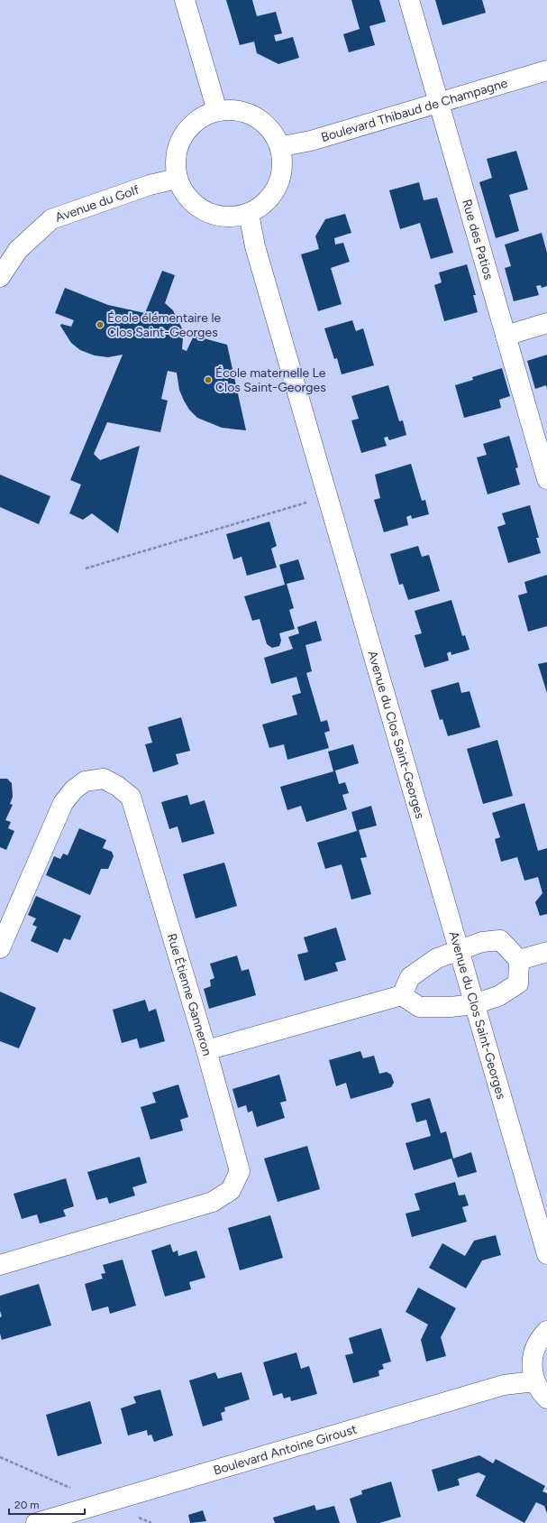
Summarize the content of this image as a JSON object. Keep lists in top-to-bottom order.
{
  "streets": {
    "street": [
      "Boulevard Thibaud de Champagne",
      "Avenue du Golf",
      "Rue des Patios",
      "Avenue du Clos Saint-Georges",
      "Rue Étienne Ganneron",
      "Boulevard Antoine Giroust"
    ]
  },
  "crossings": [
    ["Boulevard Thibaud de Champagne", "Avenue du Golf"],
    ["Boulevard Thibaud de Champagne", "Rue des Patios"],
    ["Boulevard Thibaud de Champagne", "Avenue du Clos Saint-Georges"],
    ["Avenue du Golf", "Avenue du Clos Saint-Georges"]
  ],
  "places": ["École élémentaire le Clos Saint-Georges", "École maternelle Le Clos Saint-Georges"],
  "scale_bar": "20 m"
}
